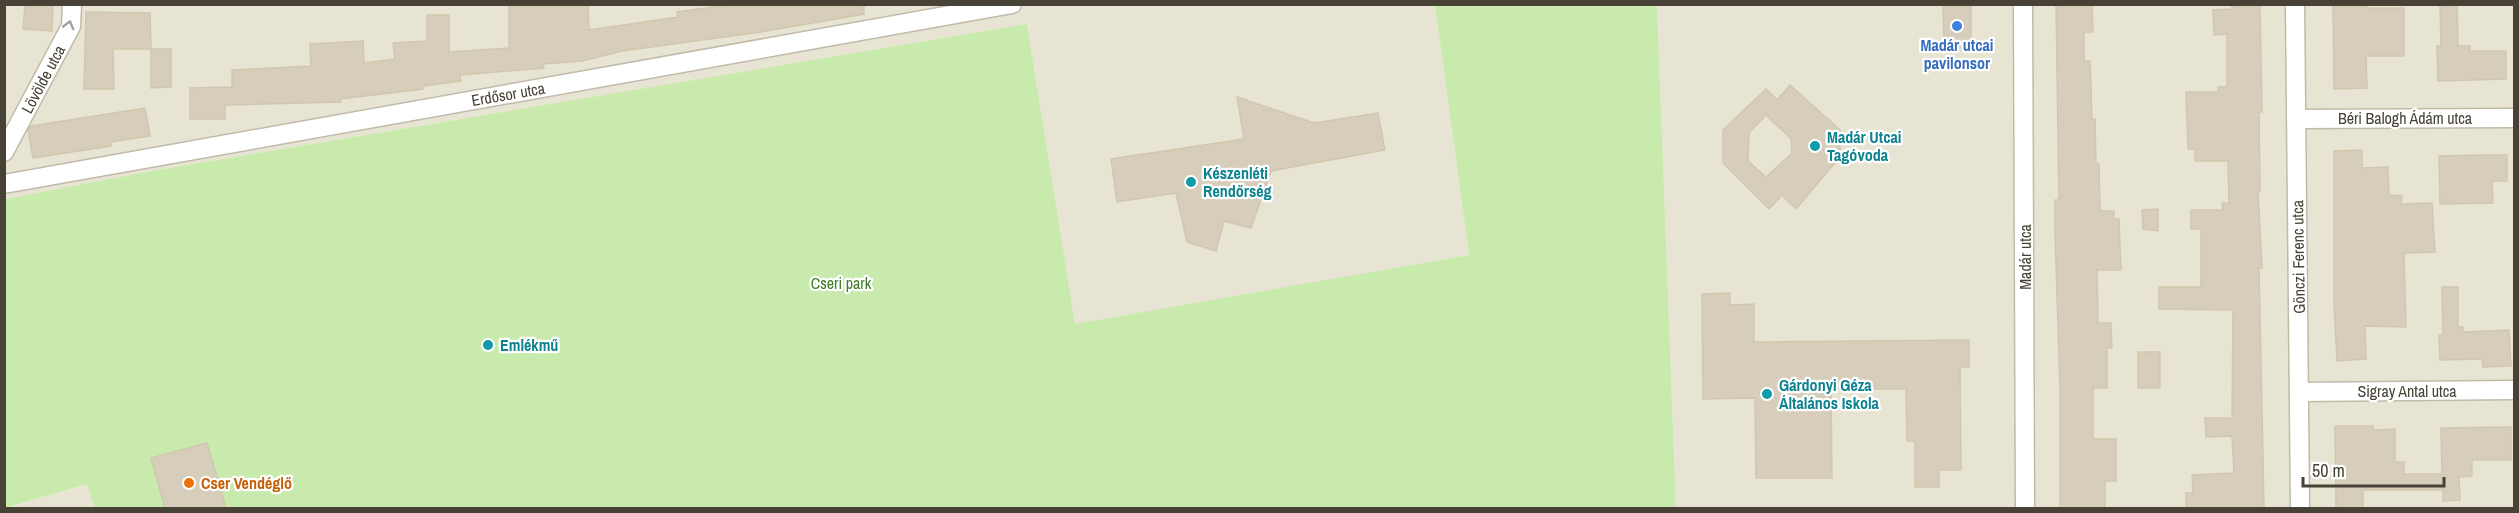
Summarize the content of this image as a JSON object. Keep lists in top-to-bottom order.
{
  "streets": {
    "street": [
      "Lövölde utca",
      "Erdősor utca",
      "Béri Balogh Ádám utca",
      "Madár utca",
      "Gönczi Ferenc utca",
      "Sigray Antal utca"
    ]
  },
  "crossings": [
    ["Béri Balogh Ádám utca", "Gönczi Ferenc utca"],
    ["Gönczi Ferenc utca", "Sigray Antal utca"]
  ],
  "one_way": ["Lövölde utca"],
  "parks": ["Cseri park"],
  "places": [
    "Madár utcai pavilonsor",
    "Madár Utcai Tagóvoda",
    "Készenléti Rendőrség",
    "Emlékmű",
    "Gárdonyi Géza Általános Iskola",
    "Cser Vendéglő"
  ],
  "scale_bar": "50 m"
}
